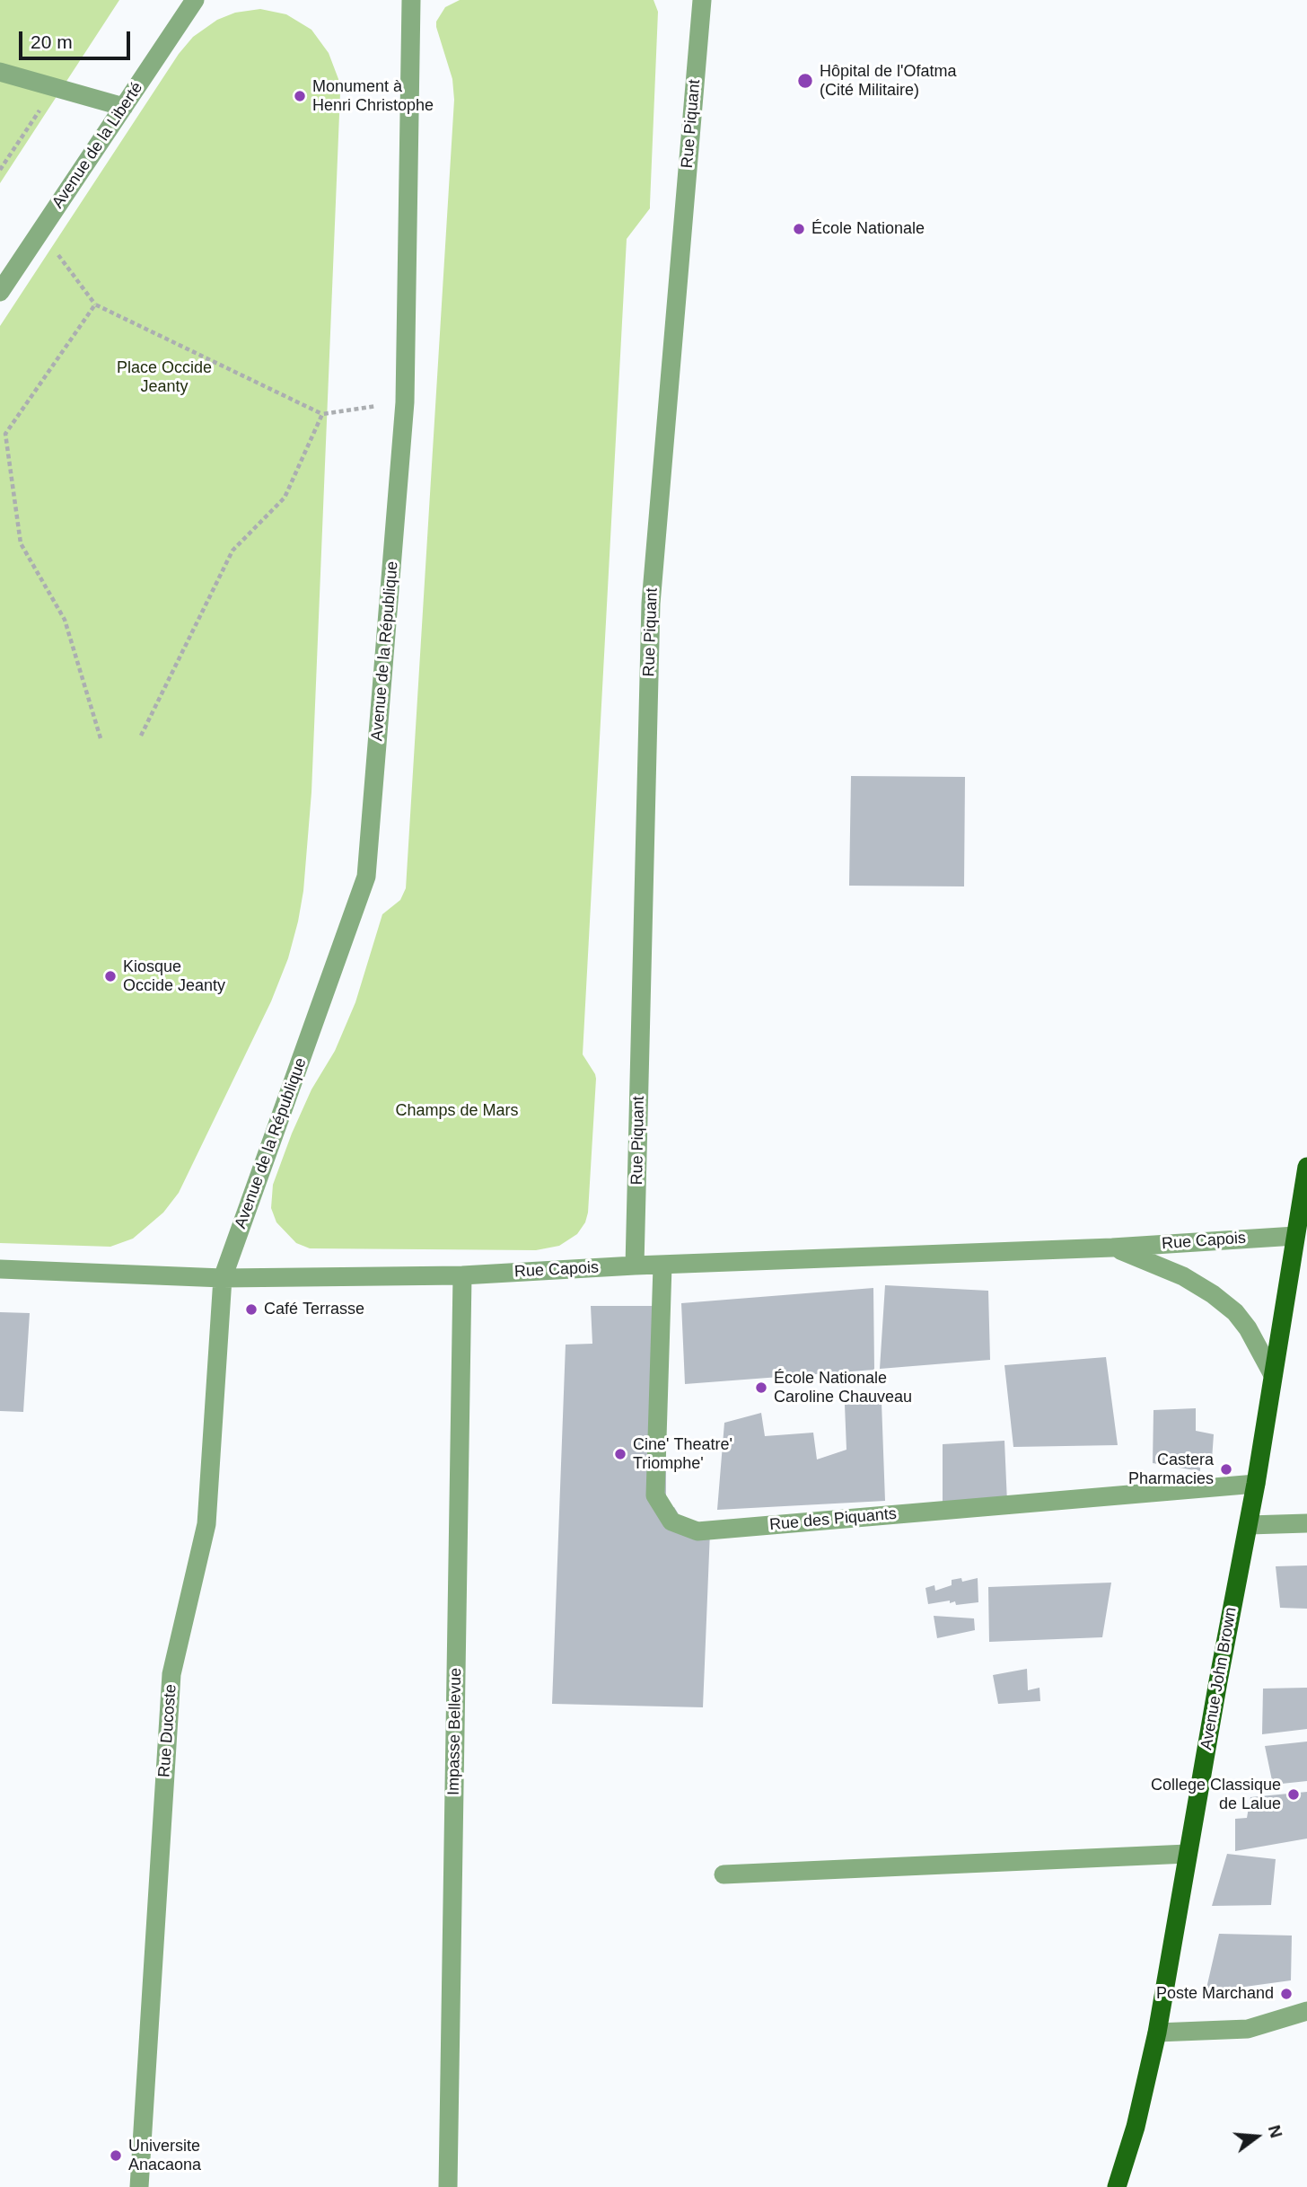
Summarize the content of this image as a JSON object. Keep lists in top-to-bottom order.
{
  "streets": {
    "main road": ["Avenue John Brown"],
    "street": [
      "Rue Piquant",
      "Avenue de la Liberté",
      "Avenue de la République",
      "Rue Capois",
      "Rue des Piquants",
      "Rue Ducoste",
      "Impasse Bellevue"
    ]
  },
  "crossings": [
    ["Rue Piquant", "Rue Capois"],
    ["Avenue de la République", "Rue Capois"],
    ["Avenue de la République", "Rue Ducoste"],
    ["Rue Capois", "Rue des Piquants"],
    ["Rue Capois", "Avenue John Brown"],
    ["Rue Capois", "Rue Ducoste"],
    ["Rue Capois", "Impasse Bellevue"],
    ["Rue des Piquants", "Avenue John Brown"]
  ],
  "parks": ["Place Occide Jeanty", "Champs de Mars"],
  "places": [
    "Hôpital de l'Ofatma (Cité Militaire)",
    "Monument à Henri Christophe",
    "École Nationale",
    "Kiosque Occide Jeanty",
    "Café Terrasse",
    "École Nationale Caroline Chauveau",
    "Cine' Theatre' Triomphe'",
    "Castera Pharmacies",
    "College Classique de Lalue",
    "Poste Marchand",
    "Universite Anacaona"
  ],
  "scale_bar": "20 m",
  "north": "right"
}
